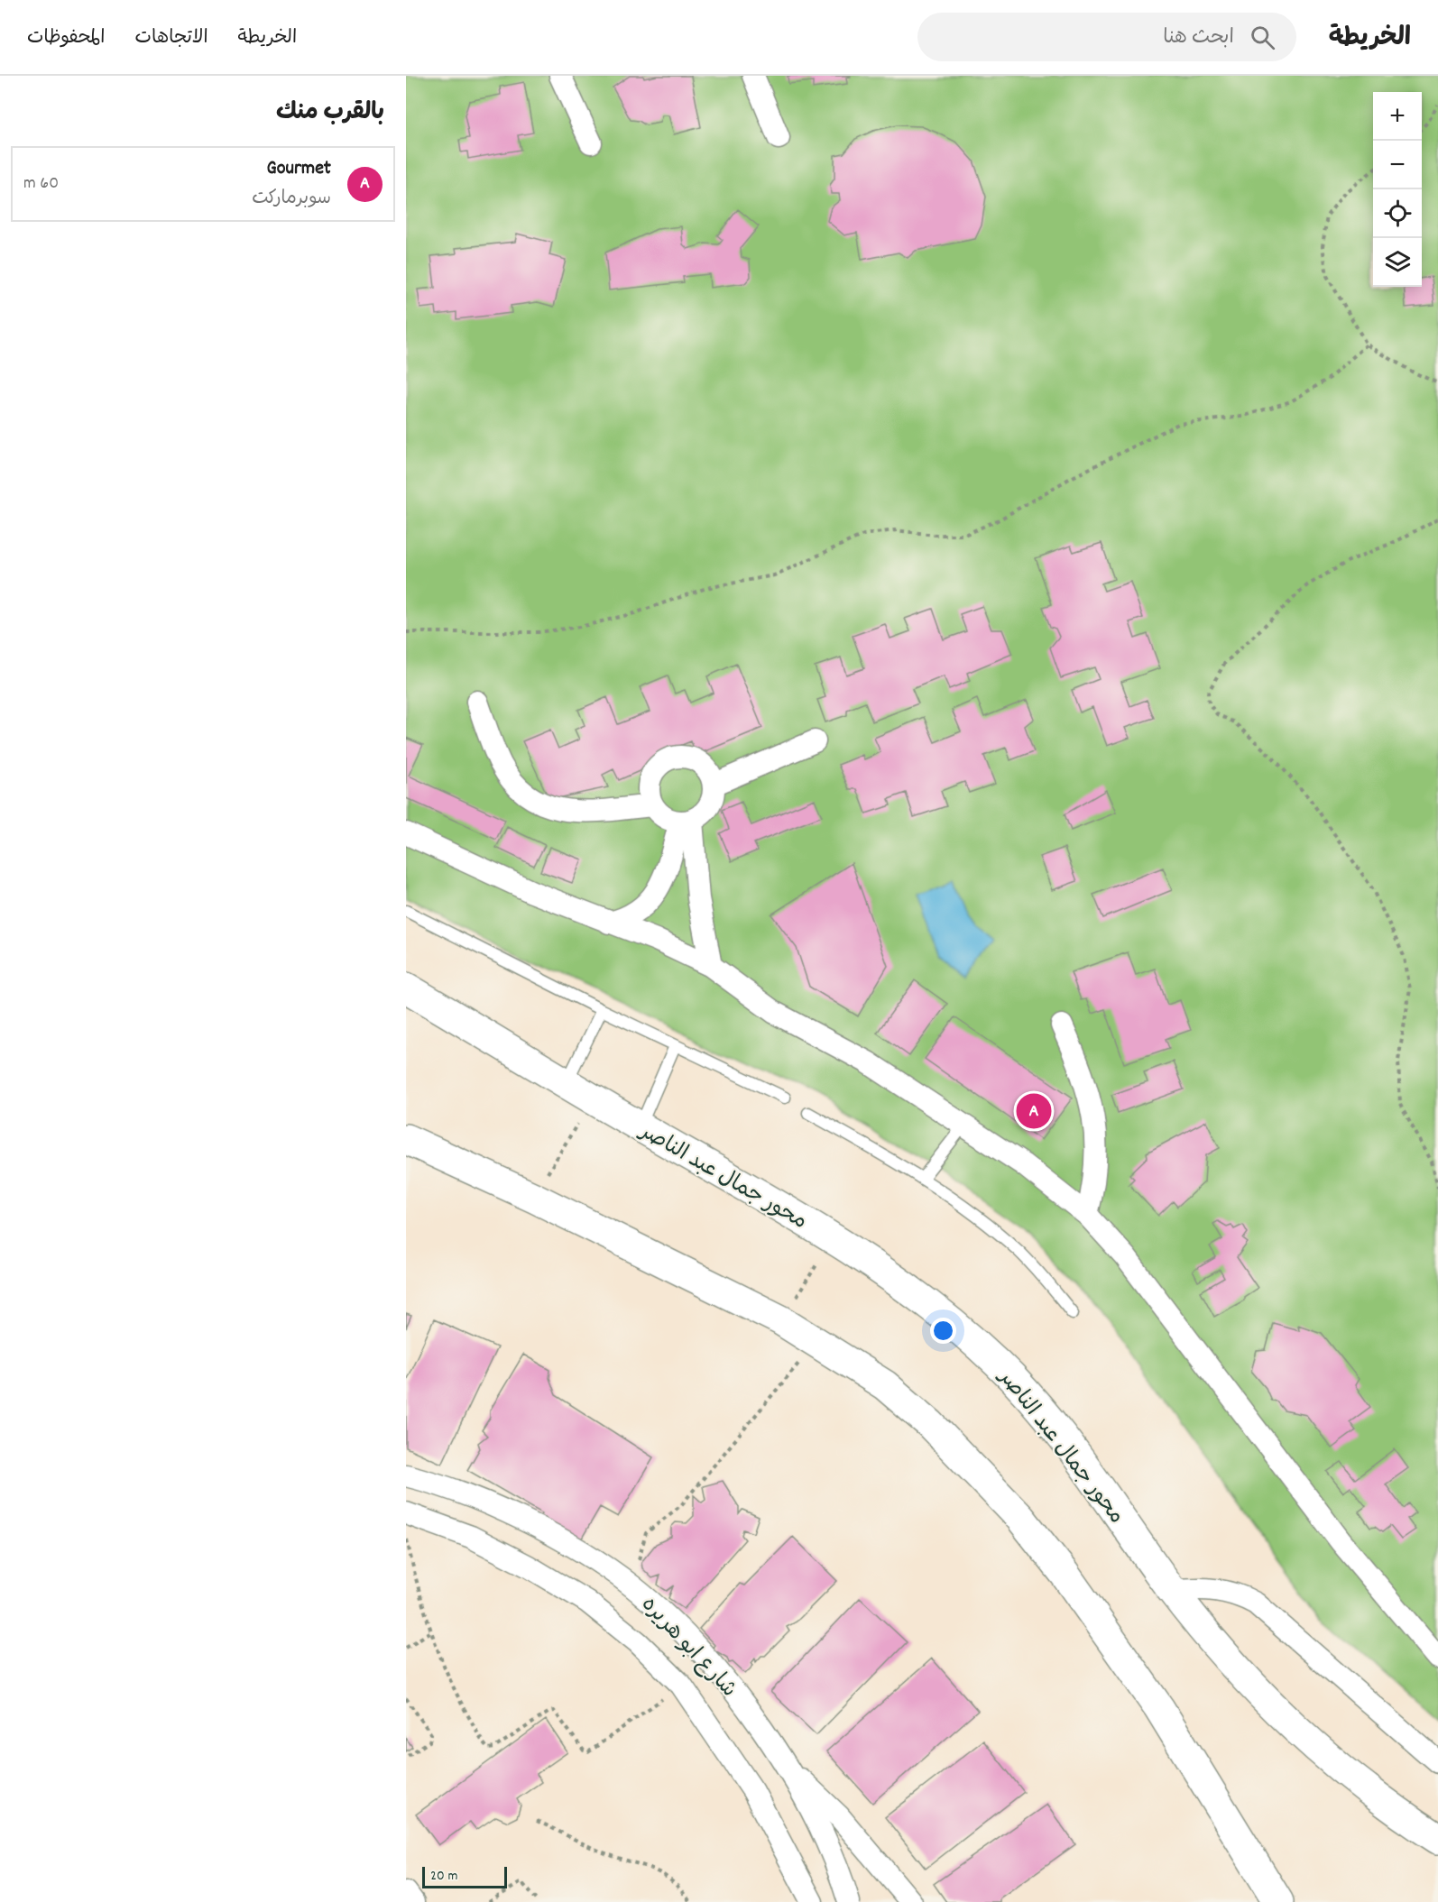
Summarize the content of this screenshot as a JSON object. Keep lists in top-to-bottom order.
{
  "streets": {
    "main road": ["محور جمال عبد الناصر"],
    "street": ["شارع ابو هريره"]
  },
  "scale_bar": "20 m",
  "page": {
    "header": "الخريطة",
    "search": "ابحث هنا",
    "nav": ["الخريطة", "الاتجاهات", "المحفوظات"],
    "heading": "بالقرب منك",
    "map_buttons": ["+", "−"],
    "list": [
      {
        "mark": "A",
        "name": "Gourmet",
        "note": "سوبرماركت",
        "value": "60 m"
      }
    ],
    "pins": "A",
    "scale": "20 m"
  }
}
